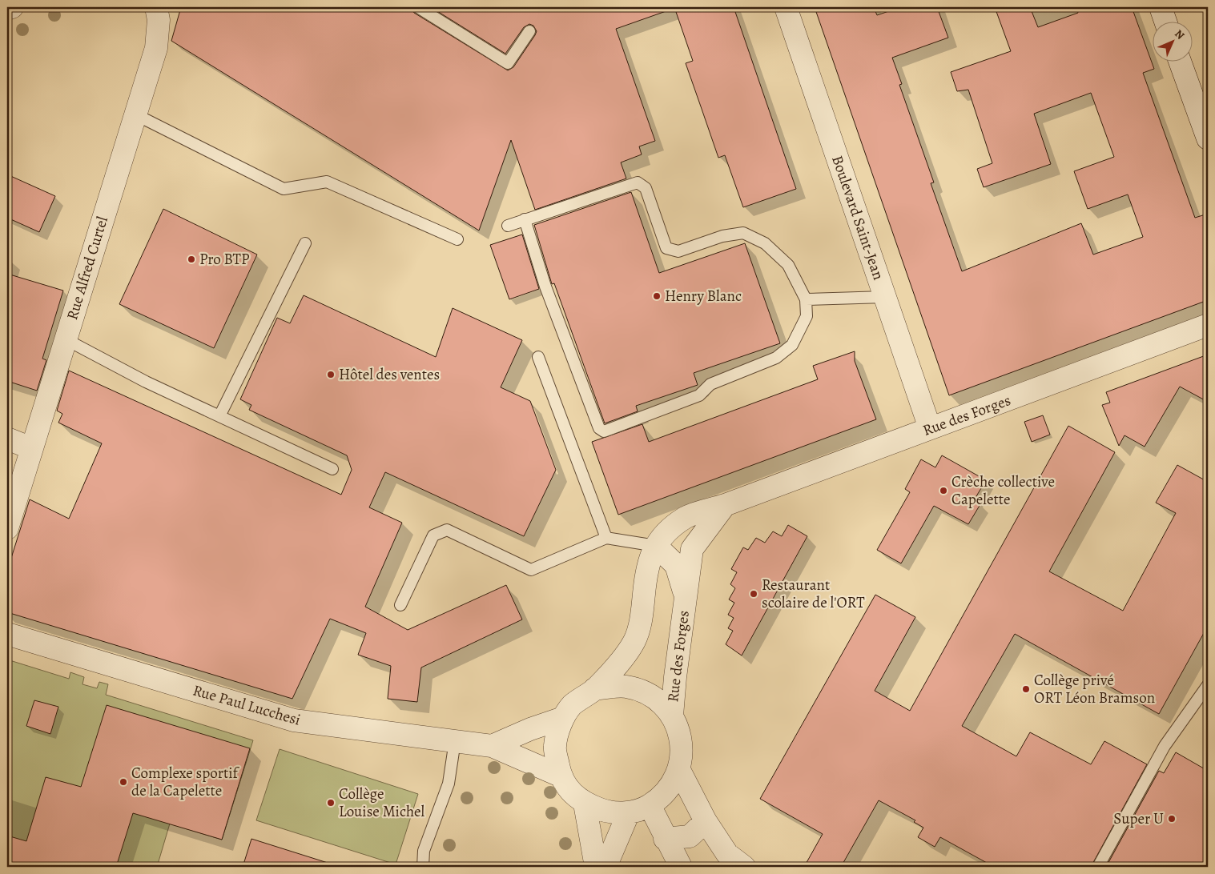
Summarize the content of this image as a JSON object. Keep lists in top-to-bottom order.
{
  "streets": {
    "street": [
      "Boulevard Saint-Jean",
      "Rue Alfred Curtel",
      "Rue des Forges",
      "Rue Paul Lucchesi"
    ]
  },
  "crossings": [
    ["Boulevard Saint-Jean", "Rue des Forges"],
    ["Rue des Forges", "Rue Paul Lucchesi"]
  ],
  "places": [
    "Pro BTP",
    "Henry Blanc",
    "Hôtel des ventes",
    "Crèche collective Capelette",
    "Restaurant scolaire de l'ORT",
    "Collège privé ORT Léon Bramson",
    "Complexe sportif de la Capelette",
    "Collège Louise Michel",
    "Super U"
  ],
  "north": "top right"
}
